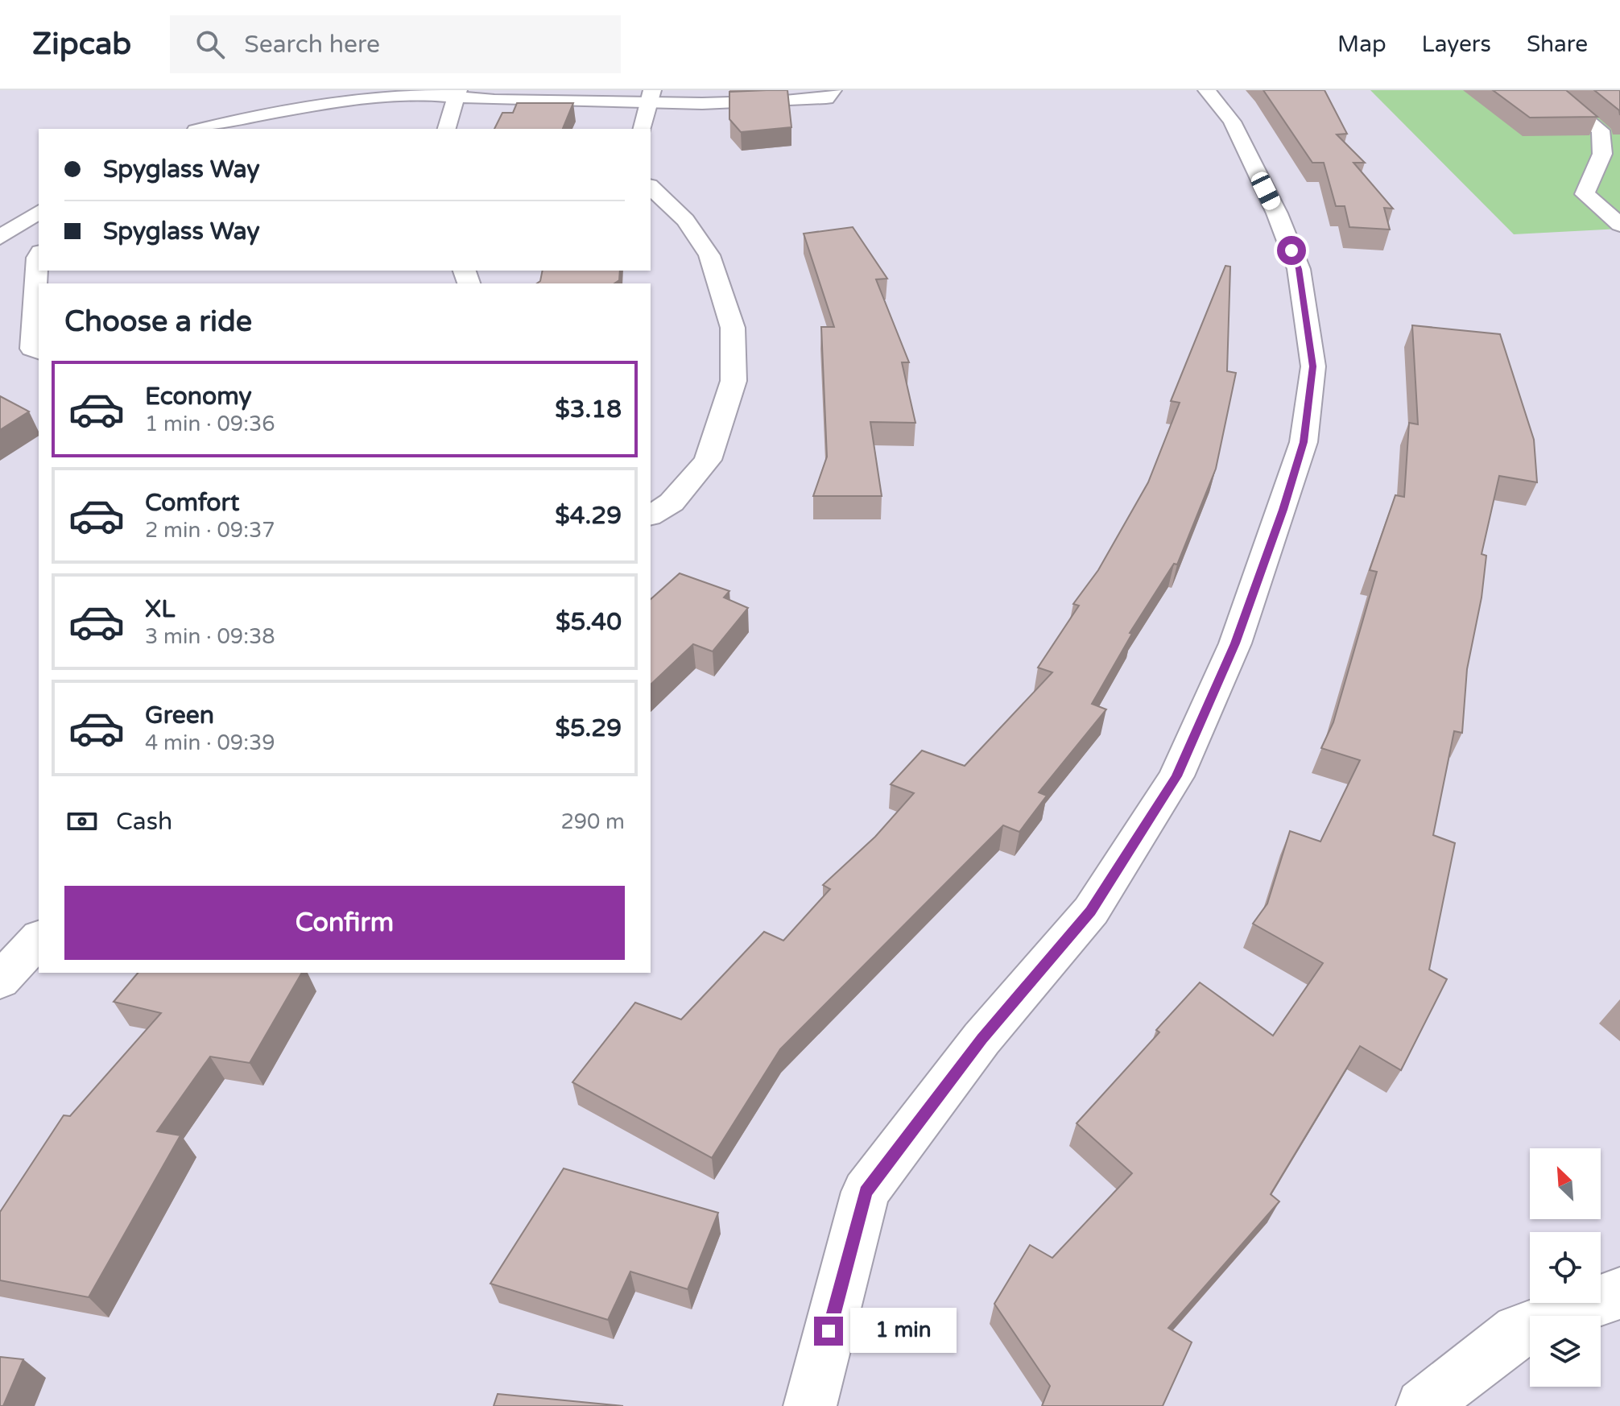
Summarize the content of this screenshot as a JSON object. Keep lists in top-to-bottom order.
{
  "north": "top left",
  "page": {
    "header": "Zipcab",
    "search": "Search here",
    "nav": ["Map", "Layers", "Share"],
    "banner": ["Spyglass Way", "Spyglass Way"],
    "heading": "Choose a ride",
    "list": [
      {
        "name": "Economy",
        "note": "1 min · 09:36",
        "value": "$3.18"
      },
      {
        "name": "Comfort",
        "note": "2 min · 09:37",
        "value": "$4.29"
      },
      {
        "name": "XL",
        "note": "3 min · 09:38",
        "value": "$5.40"
      },
      {
        "name": "Green",
        "note": "4 min · 09:39",
        "value": "$5.29"
      }
    ],
    "pay": ["Cash", "290 m"],
    "buttons": "Confirm",
    "bubble": "1 min"
  }
}
